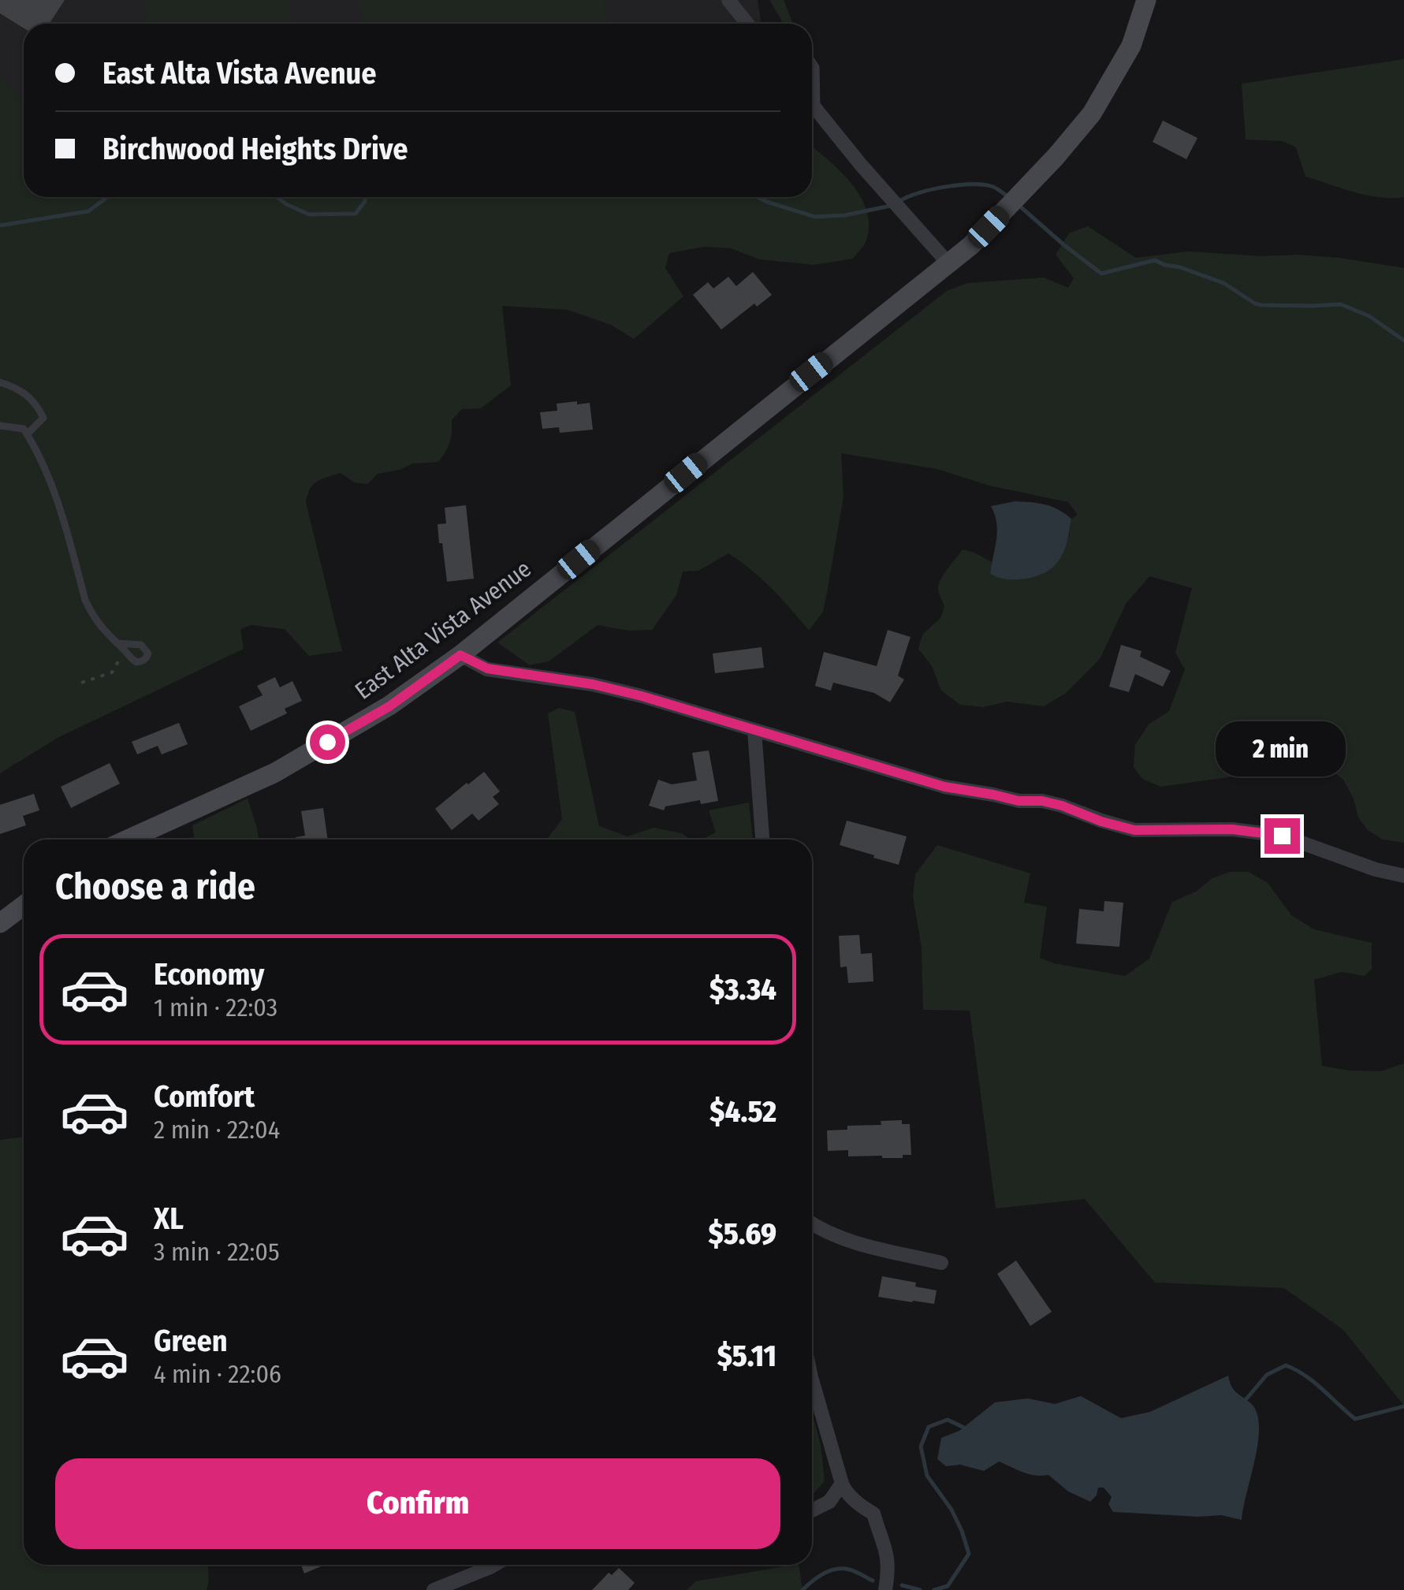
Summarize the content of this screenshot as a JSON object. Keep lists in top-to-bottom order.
{
  "streets": {
    "main road": ["East Alta Vista Avenue"]
  },
  "page": {
    "banner": ["East Alta Vista Avenue", "Birchwood Heights Drive"],
    "bubble": "2 min",
    "heading": "Choose a ride",
    "list": [
      {
        "name": "Economy",
        "note": "1 min · 22:03",
        "value": "$3.34"
      },
      {
        "name": "Comfort",
        "note": "2 min · 22:04",
        "value": "$4.52"
      },
      {
        "name": "XL",
        "note": "3 min · 22:05",
        "value": "$5.69"
      },
      {
        "name": "Green",
        "note": "4 min · 22:06",
        "value": "$5.11"
      }
    ],
    "buttons": "Confirm"
  }
}
